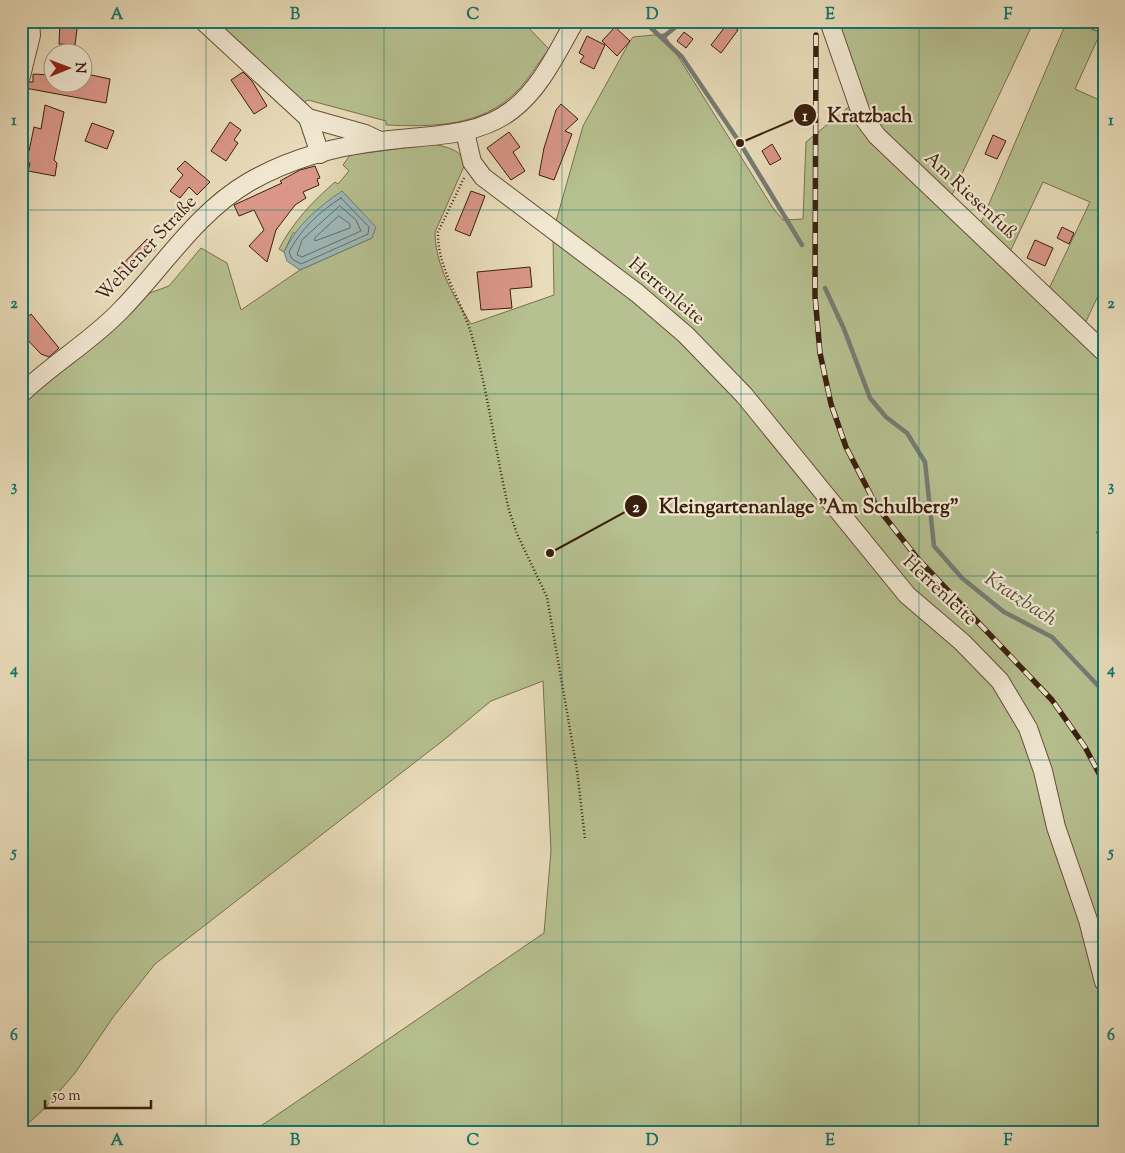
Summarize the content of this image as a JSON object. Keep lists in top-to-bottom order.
{
  "streets": {
    "street": ["Am Riesenfuß", "Wehlener Straße", "Herrenleite"]
  },
  "water": ["Kratzbach"],
  "places": ["Kratzbach", "Kleingartenanlage \"Am Schulberg\""],
  "scale_bar": "50 m",
  "north": "right",
  "grid": {
    "columns": [
      "A",
      "B",
      "C",
      "D",
      "E",
      "F"
    ],
    "rows": [
      "1",
      "2",
      "3",
      "4",
      "5",
      "6"
    ]
  }
}
